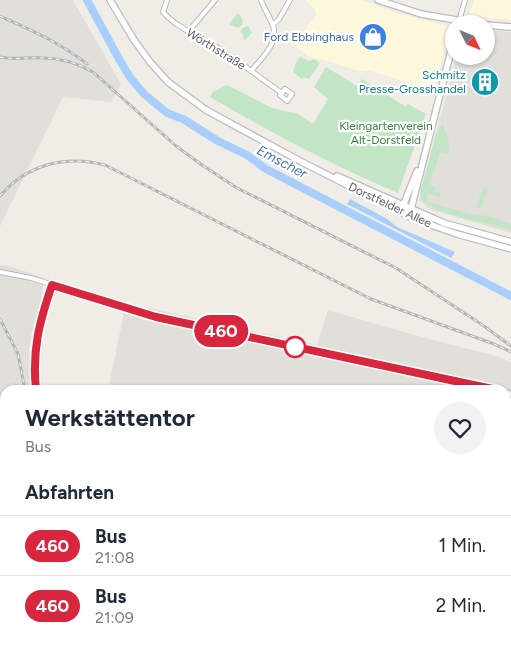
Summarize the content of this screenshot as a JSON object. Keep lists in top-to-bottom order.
{
  "streets": {
    "main road": ["Dorstfelder Allee"],
    "street": ["Wörthstraße"]
  },
  "water": ["Emscher"],
  "parks": ["Kleingartenverein Alt-Dorstfeld"],
  "places": {
    "shop": ["Ford Ebbinghaus"],
    "building": ["Schmitz Presse-Grosshandel"]
  },
  "lines": ["bus line 460"],
  "north": "bottom right",
  "page": {
    "on_map": "460",
    "heading": [
      ["Werkstättentor", "Bus"],
      "Abfahrten"
    ],
    "list": [
      {
        "mark": "460",
        "name": "Bus",
        "note": "21:08",
        "value": "1 Min."
      },
      {
        "mark": "460",
        "name": "Bus",
        "note": "21:09",
        "value": "2 Min."
      }
    ]
  }
}
